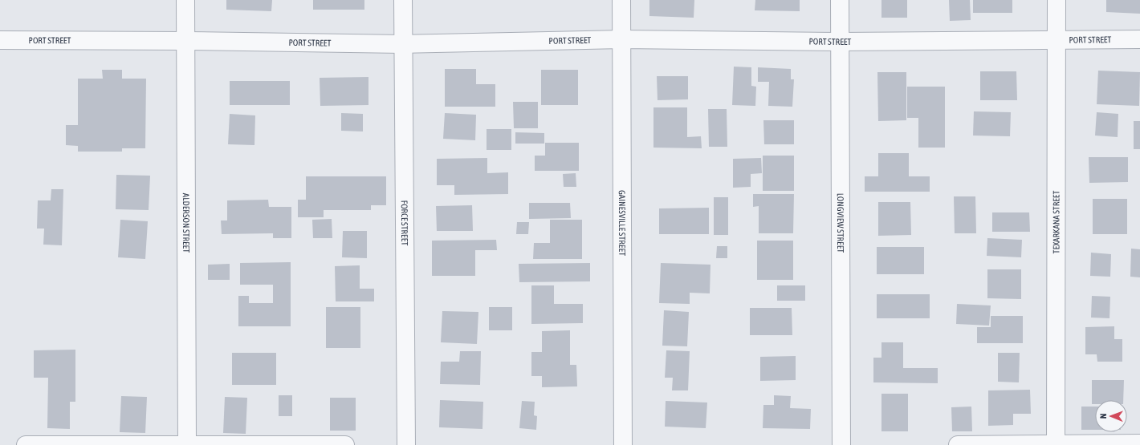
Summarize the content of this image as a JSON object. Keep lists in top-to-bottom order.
{
  "streets": {
    "street": [
      "PORT STREET",
      "LONGVIEW STREET",
      "TEXARKANA STREET",
      "ALDERSON STREET",
      "FORCE STREET",
      "GAINESVILLE STREET"
    ]
  },
  "crossings": [
    ["PORT STREET", "LONGVIEW STREET"],
    ["PORT STREET", "TEXARKANA STREET"],
    ["PORT STREET", "ALDERSON STREET"],
    ["PORT STREET", "FORCE STREET"],
    ["PORT STREET", "GAINESVILLE STREET"]
  ],
  "north": "left"
}
